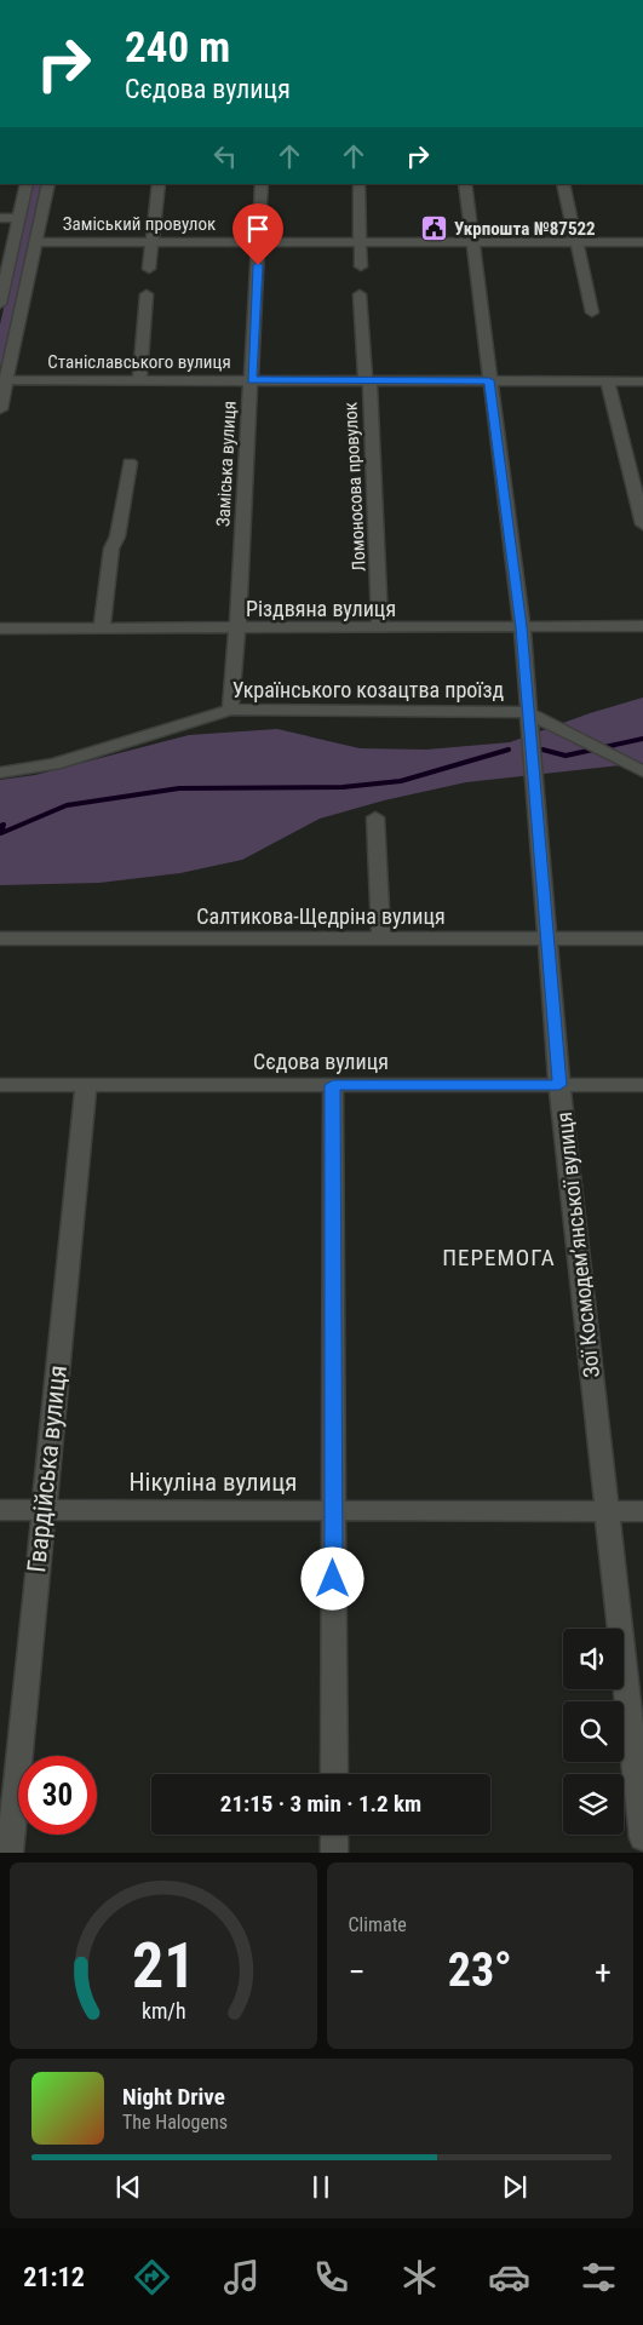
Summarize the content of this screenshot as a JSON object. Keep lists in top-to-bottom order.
{
  "streets": {
    "street": [
      "Заміський провулок",
      "Станіславського вулиця",
      "Заміська вулиця",
      "Ломоносова провулок",
      "Різдвяна вулиця",
      "Українського козацтва проїзд",
      "Салтикова-Щедріна вулиця",
      "Сєдова вулиця",
      "Зої Космодем’янської вулиця",
      "Гвардійська вулиця",
      "Нікуліна вулиця"
    ]
  },
  "crossings": [
    ["Заміський провулок", "Заміська вулиця"],
    ["Заміський провулок", "Зої Космодем’янської вулиця"],
    ["Станіславського вулиця", "Заміська вулиця"],
    ["Станіславського вулиця", "Ломоносова провулок"],
    ["Станіславського вулиця", "Зої Космодем’янської вулиця"],
    ["Заміська вулиця", "Різдвяна вулиця"],
    ["Заміська вулиця", "Українського козацтва проїзд"],
    ["Ломоносова провулок", "Різдвяна вулиця"],
    ["Різдвяна вулиця", "Зої Космодем’янської вулиця"],
    ["Українського козацтва проїзд", "Зої Космодем’янської вулиця"],
    ["Салтикова-Щедріна вулиця", "Зої Космодем’янської вулиця"],
    ["Сєдова вулиця", "Зої Космодем’янської вулиця"],
    ["Сєдова вулиця", "Гвардійська вулиця"],
    ["Зої Космодем’янської вулиця", "Нікуліна вулиця"],
    ["Гвардійська вулиця", "Нікуліна вулиця"]
  ],
  "districts": ["ПЕРЕМОГА"],
  "places": {
    "public building": ["Укрпошта №87522"]
  },
  "page": {
    "turn": ["240 m", "Сєдова вулиця"],
    "limit": "30",
    "trip": "21:15 · 3 min · 1.2 km",
    "tile": "Climate",
    "heat": ["−", "23°", "+"],
    "song": ["Night Drive", "The Halogens"],
    "tabs": "21:12",
    "gauge": ["21", "km/h"]
  }
}
